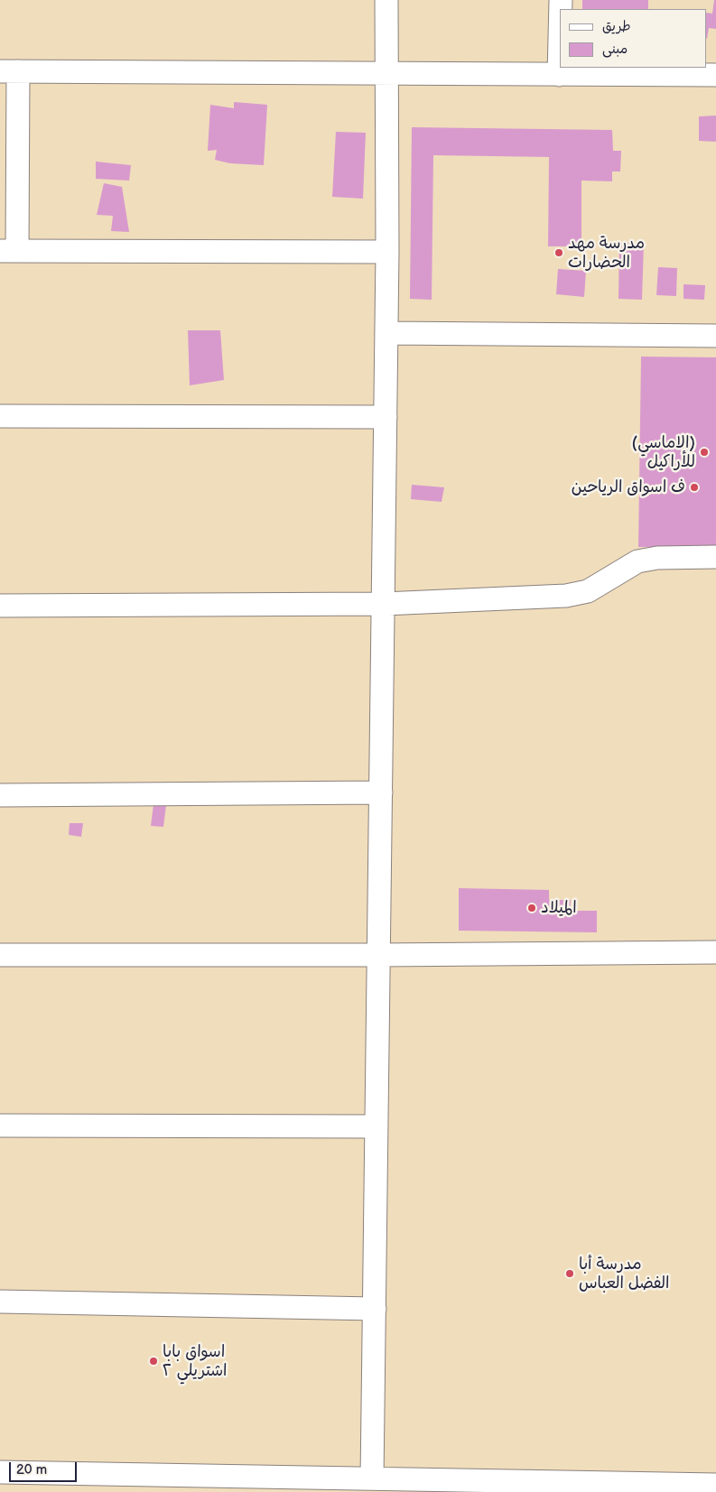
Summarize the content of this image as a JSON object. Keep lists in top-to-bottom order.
{
  "places": [
    "مدرسة مهد الحضارات",
    "(الاماسي) للأراكيل",
    "ف اسواق الرياحين",
    "الميلاد",
    "مدرسة أبا الفضل العباس",
    "اسواق بابا اشتريلي ٢"
  ],
  "legend": ["طريق", "مبنى"],
  "scale_bar": "20 m"
}
